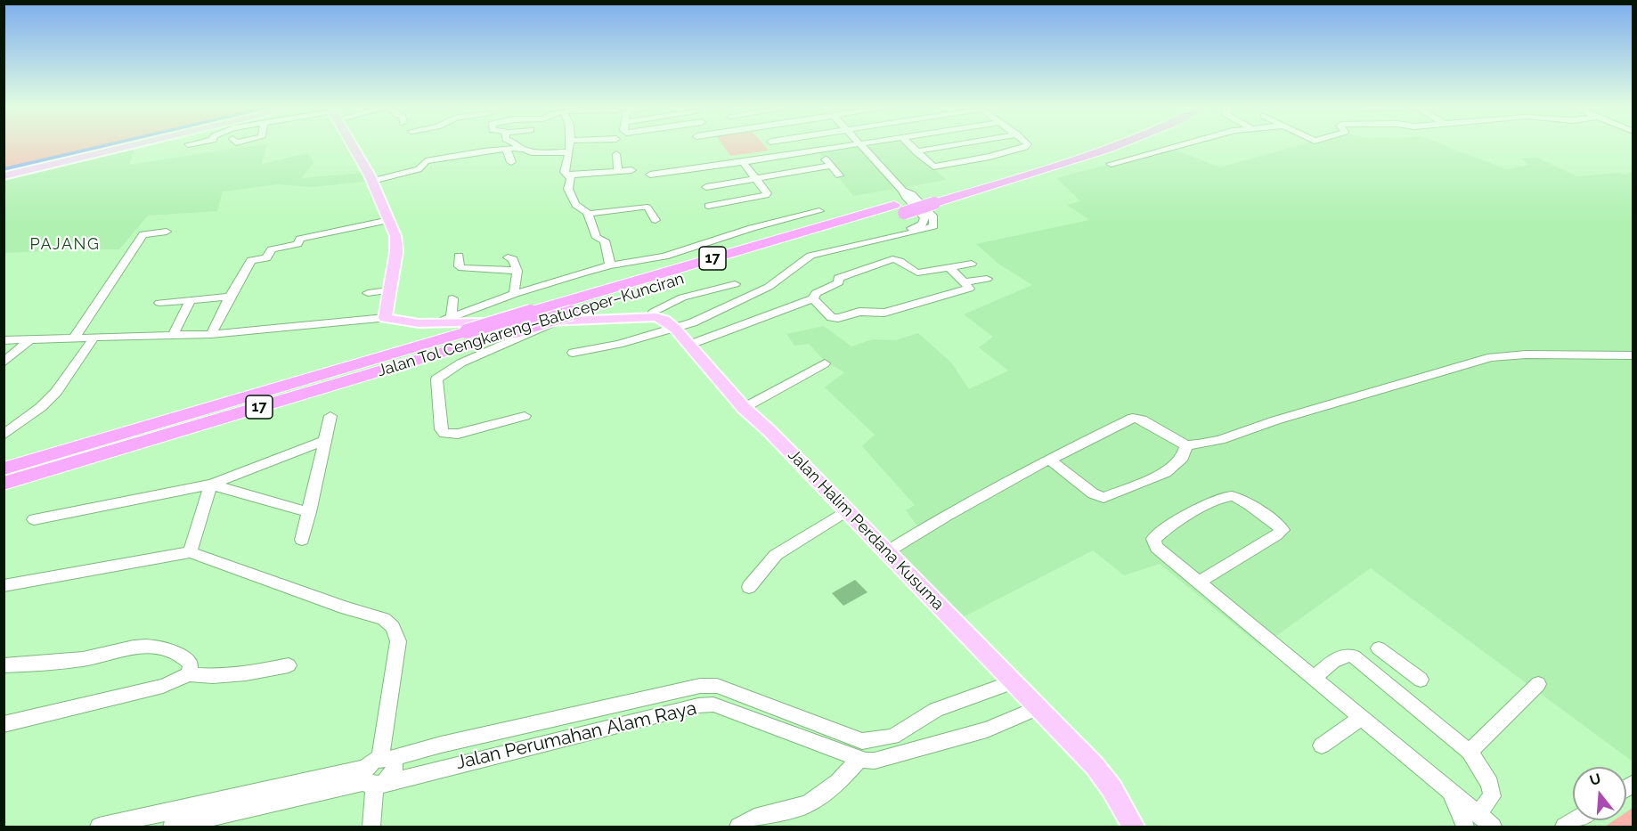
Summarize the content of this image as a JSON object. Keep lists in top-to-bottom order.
{
  "streets": {
    "highway": ["17", "Jalan Tol Cengkareng–Batuceper–Kunciran"],
    "main road": ["Jalan Halim Perdana Kusuma"],
    "street": ["Jalan Perumahan Alam Raya"]
  },
  "crossings": [
    ["Jalan Halim Perdana Kusuma", "Jalan Perumahan Alam Raya"]
  ],
  "districts": ["PAJANG"],
  "north": "top"
}
